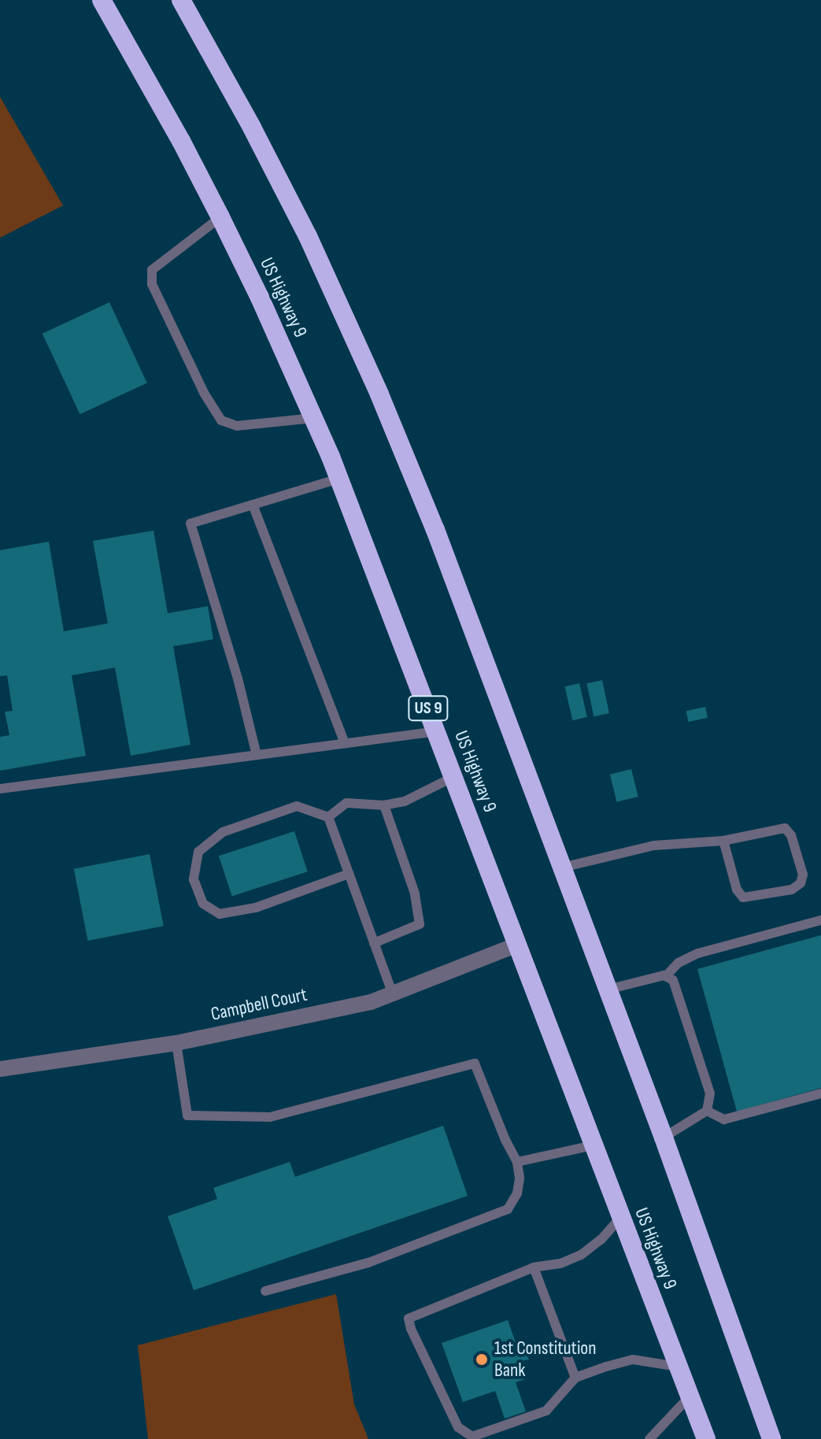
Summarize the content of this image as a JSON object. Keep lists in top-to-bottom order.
{
  "streets": {
    "highway": ["US Highway 9", "US 9"],
    "street": ["Campbell Court"]
  },
  "crossings": [
    ["US Highway 9", "Campbell Court"]
  ],
  "places": ["1st Constitution Bank"]
}
